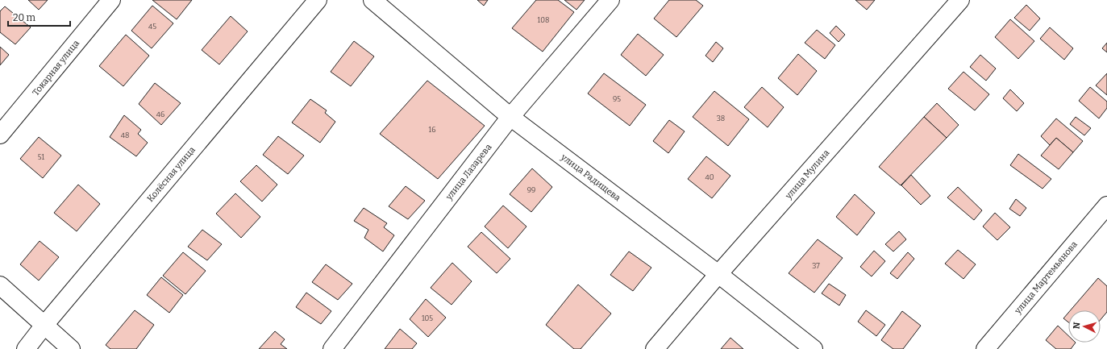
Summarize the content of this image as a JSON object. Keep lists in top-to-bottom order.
{
  "streets": {
    "street": [
      "Токарная улица",
      "улица Лазарева",
      "Колёсная улица",
      "улица Мулина",
      "улица Радищева",
      "улица Мартемьянова"
    ]
  },
  "crossings": [
    ["улица Лазарева", "улица Радищева"],
    ["улица Мулина", "улица Радищева"]
  ],
  "house_numbers": [
    "108",
    "45",
    "95",
    "46",
    "38",
    "16",
    "48",
    "51",
    "40",
    "99",
    "37",
    "105"
  ],
  "scale_bar": "20 m",
  "north": "left"
}
